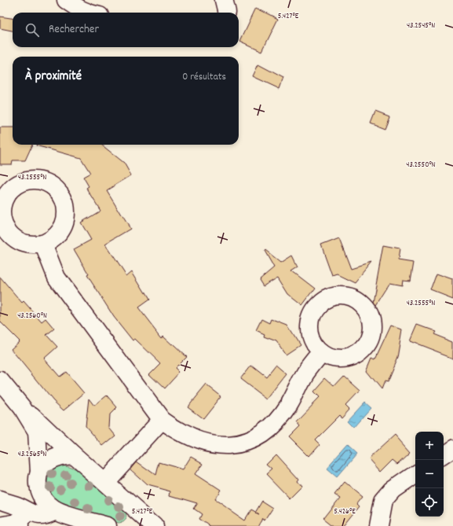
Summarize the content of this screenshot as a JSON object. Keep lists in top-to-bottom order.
{
  "page": {
    "search": "Rechercher",
    "heading": ["À proximité", "0 résultats"],
    "map_buttons": ["+", "−"]
  },
  "coordinates": [
    "5.427°E",
    "43.2545°N",
    "43.2550°N",
    "43.2555°N",
    "43.2560°N",
    "43.2565°N",
    "5.426°E"
  ]
}
